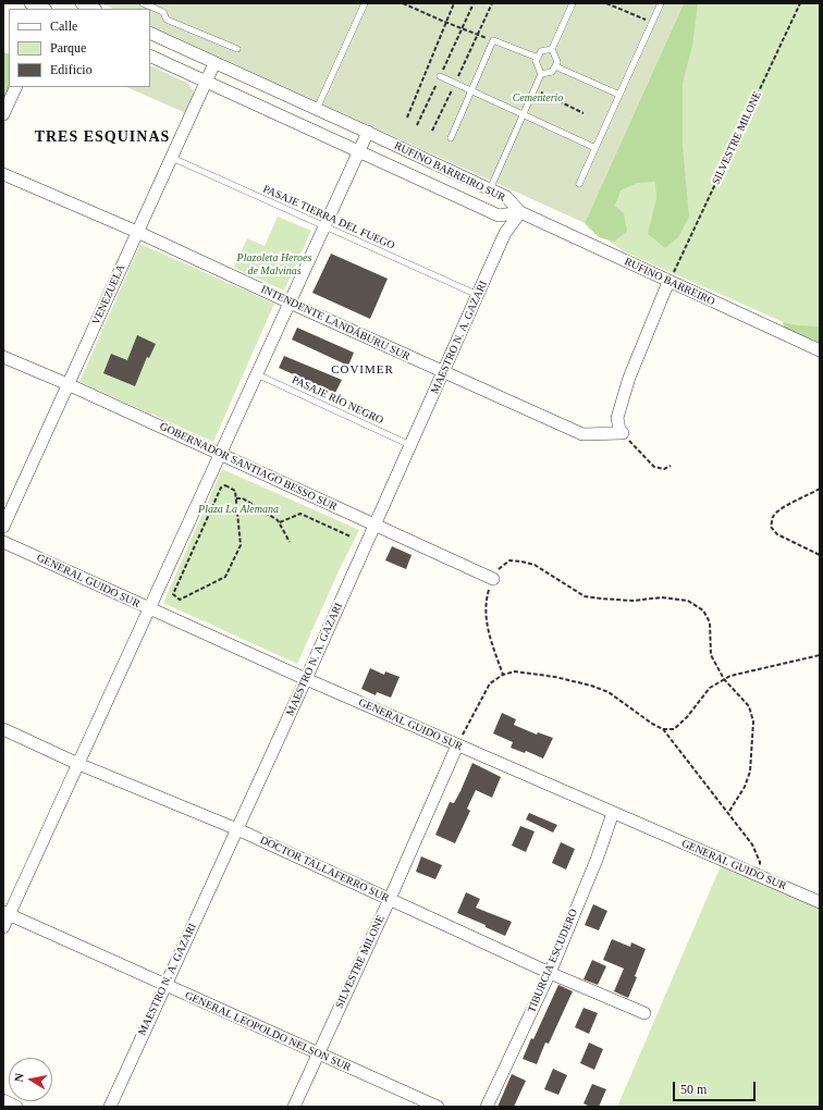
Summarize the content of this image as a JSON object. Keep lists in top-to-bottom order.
{
  "streets": {
    "street": [
      "SILVESTRE MILONE",
      "RUFINO BARREIRO SUR",
      "RUFINO BARREIRO",
      "VENEZUELA",
      "INTENDENTE LANDÁBURU SUR",
      "MAESTRO N. A. GAZARI",
      "GOBERNADOR SANTIAGO BESSO SUR",
      "GENERAL GUIDO SUR",
      "DOCTOR TALLAFERRO SUR",
      "TIBURCIA ESCUDERO",
      "GENERAL LEOPOLDO NELSON SUR"
    ],
    "lane": ["PASAJE TIERRA DEL FUEGO", "PASAJE RÍO NEGRO"]
  },
  "crossings": [
    ["SILVESTRE MILONE", "RUFINO BARREIRO"],
    ["SILVESTRE MILONE", "GENERAL GUIDO SUR"],
    ["SILVESTRE MILONE", "DOCTOR TALLAFERRO SUR"],
    ["SILVESTRE MILONE", "GENERAL LEOPOLDO NELSON SUR"],
    ["RUFINO BARREIRO SUR", "RUFINO BARREIRO"],
    ["RUFINO BARREIRO SUR", "VENEZUELA"],
    ["RUFINO BARREIRO SUR", "MAESTRO N. A. GAZARI"],
    ["PASAJE TIERRA DEL FUEGO", "VENEZUELA"],
    ["PASAJE TIERRA DEL FUEGO", "MAESTRO N. A. GAZARI"],
    ["RUFINO BARREIRO", "MAESTRO N. A. GAZARI"],
    ["VENEZUELA", "INTENDENTE LANDÁBURU SUR"],
    ["VENEZUELA", "GOBERNADOR SANTIAGO BESSO SUR"],
    ["INTENDENTE LANDÁBURU SUR", "MAESTRO N. A. GAZARI"],
    ["MAESTRO N. A. GAZARI", "PASAJE RÍO NEGRO"],
    ["MAESTRO N. A. GAZARI", "GOBERNADOR SANTIAGO BESSO SUR"],
    ["MAESTRO N. A. GAZARI", "GENERAL GUIDO SUR"],
    ["MAESTRO N. A. GAZARI", "DOCTOR TALLAFERRO SUR"],
    ["MAESTRO N. A. GAZARI", "GENERAL LEOPOLDO NELSON SUR"],
    ["GENERAL GUIDO SUR", "TIBURCIA ESCUDERO"],
    ["DOCTOR TALLAFERRO SUR", "TIBURCIA ESCUDERO"]
  ],
  "districts": ["TRES ESQUINAS", "COVIMER"],
  "parks": ["Cementerio", "Plazoleta Heroes de Malvinas", "Plaza La Alemana"],
  "legend": ["Calle", "Parque", "Edificio"],
  "scale_bar": "50 m",
  "north": "left"
}
